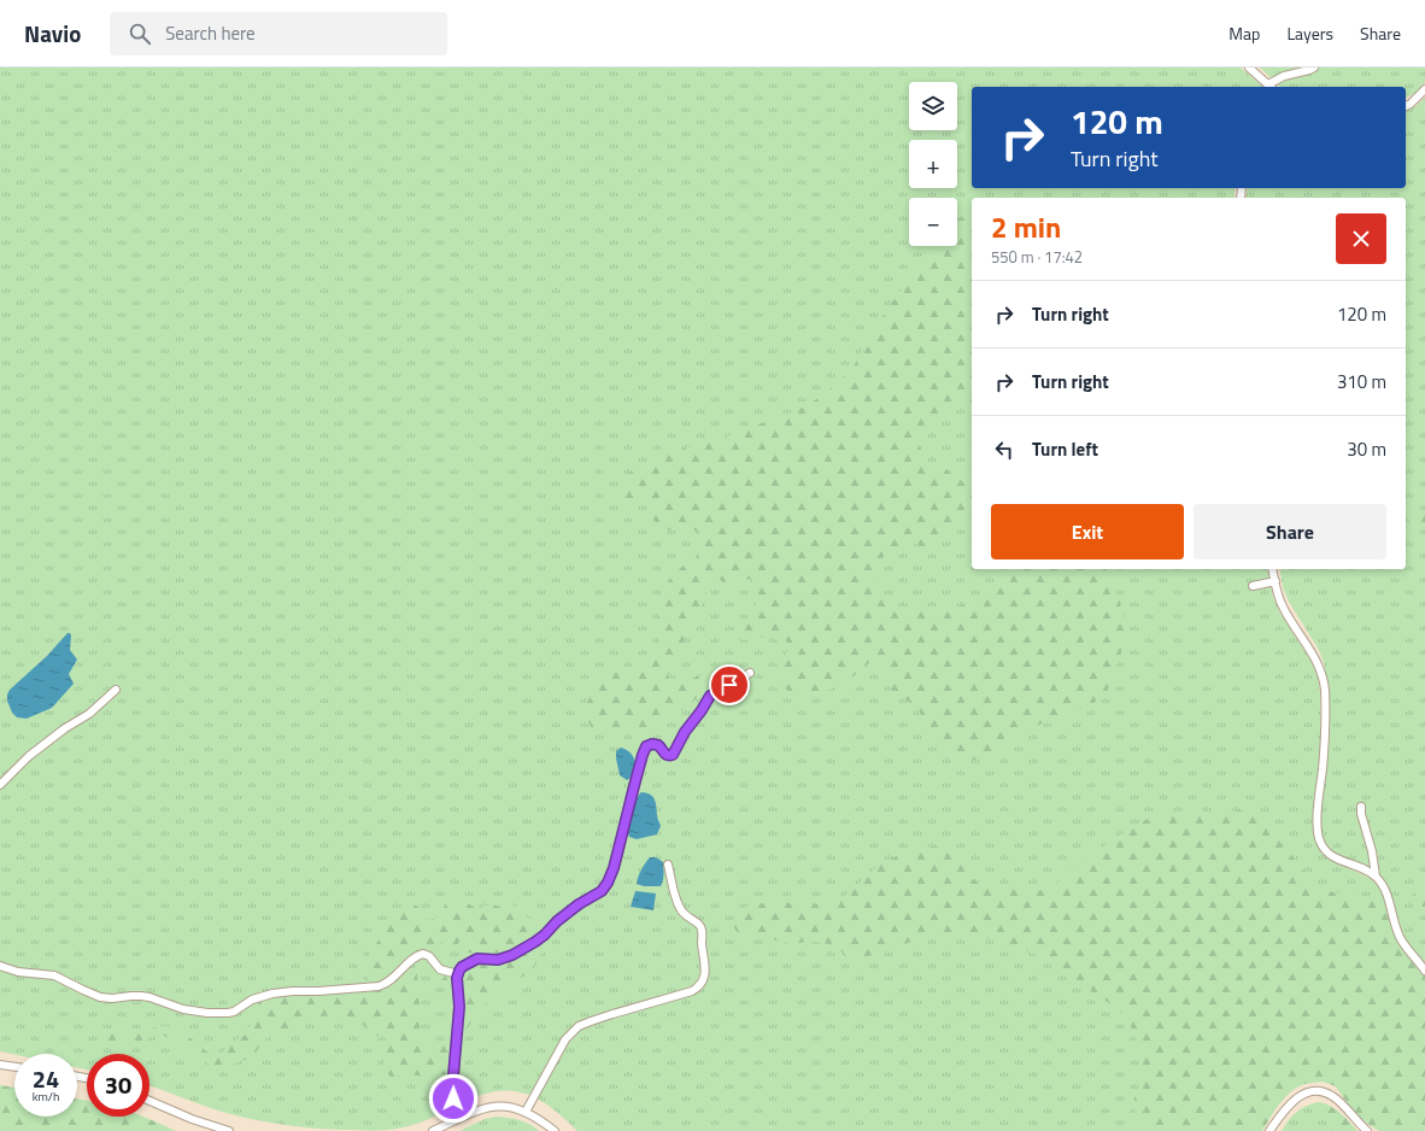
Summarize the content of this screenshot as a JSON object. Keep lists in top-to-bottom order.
{
  "page": {
    "header": "Navio",
    "search": "Search here",
    "nav": ["Map", "Layers", "Share"],
    "map_buttons": ["+", "−"],
    "turn": ["120 m", "Turn right"],
    "heading": ["2 min", "550 m · 17:42"],
    "list": [
      {
        "name": "Turn right",
        "value": "120 m"
      },
      {
        "name": "Turn right",
        "value": "310 m"
      },
      {
        "name": "Turn left",
        "value": "30 m"
      }
    ],
    "buttons": ["Exit", "Share"],
    "speed": "24 km/h",
    "limit": "30"
  }
}
